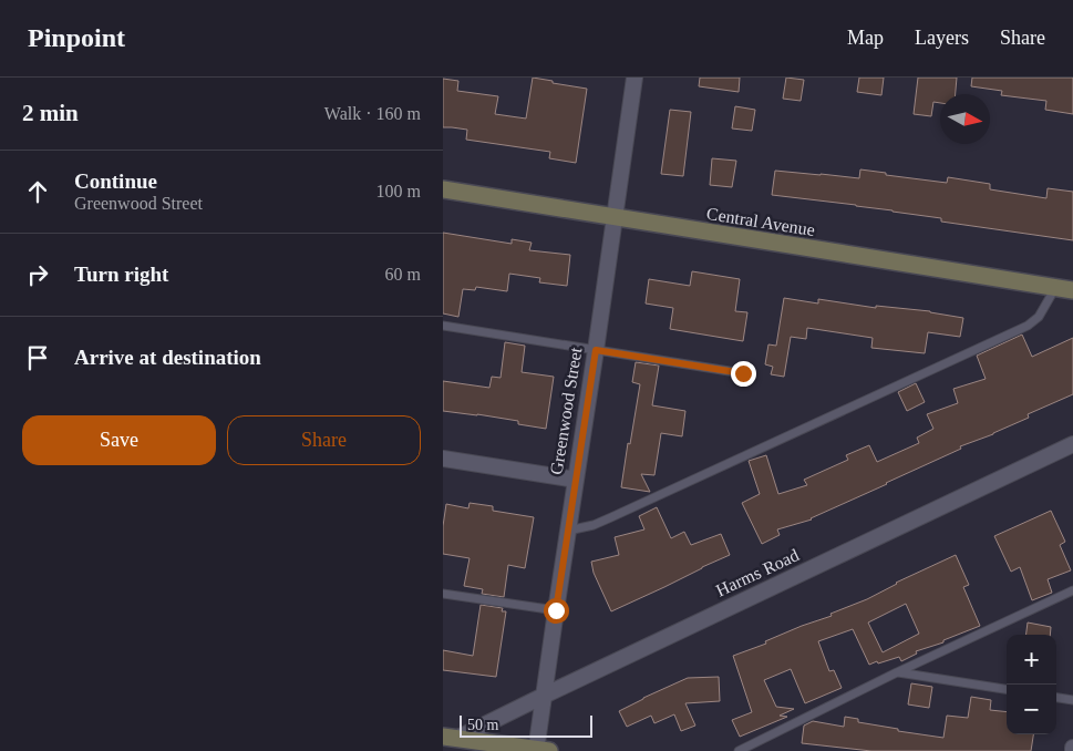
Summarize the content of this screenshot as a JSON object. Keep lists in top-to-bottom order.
{
  "streets": {
    "main road": ["Central Avenue"],
    "street": ["Greenwood Street", "Harms Road"]
  },
  "crossings": [
    ["Central Avenue", "Greenwood Street"],
    ["Greenwood Street", "Harms Road"]
  ],
  "scale_bar": "50 m",
  "north": "right",
  "page": {
    "header": "Pinpoint",
    "nav": ["Map", "Layers", "Share"],
    "heading": ["2 min", "Walk · 160 m"],
    "list": [
      ["Continue", "Greenwood Street", "100 m"],
      ["Turn right", "60 m"],
      "Arrive at destination"
    ],
    "buttons": ["Save", "Share"],
    "map_buttons": ["+", "−"],
    "scale": "50 m"
  }
}
